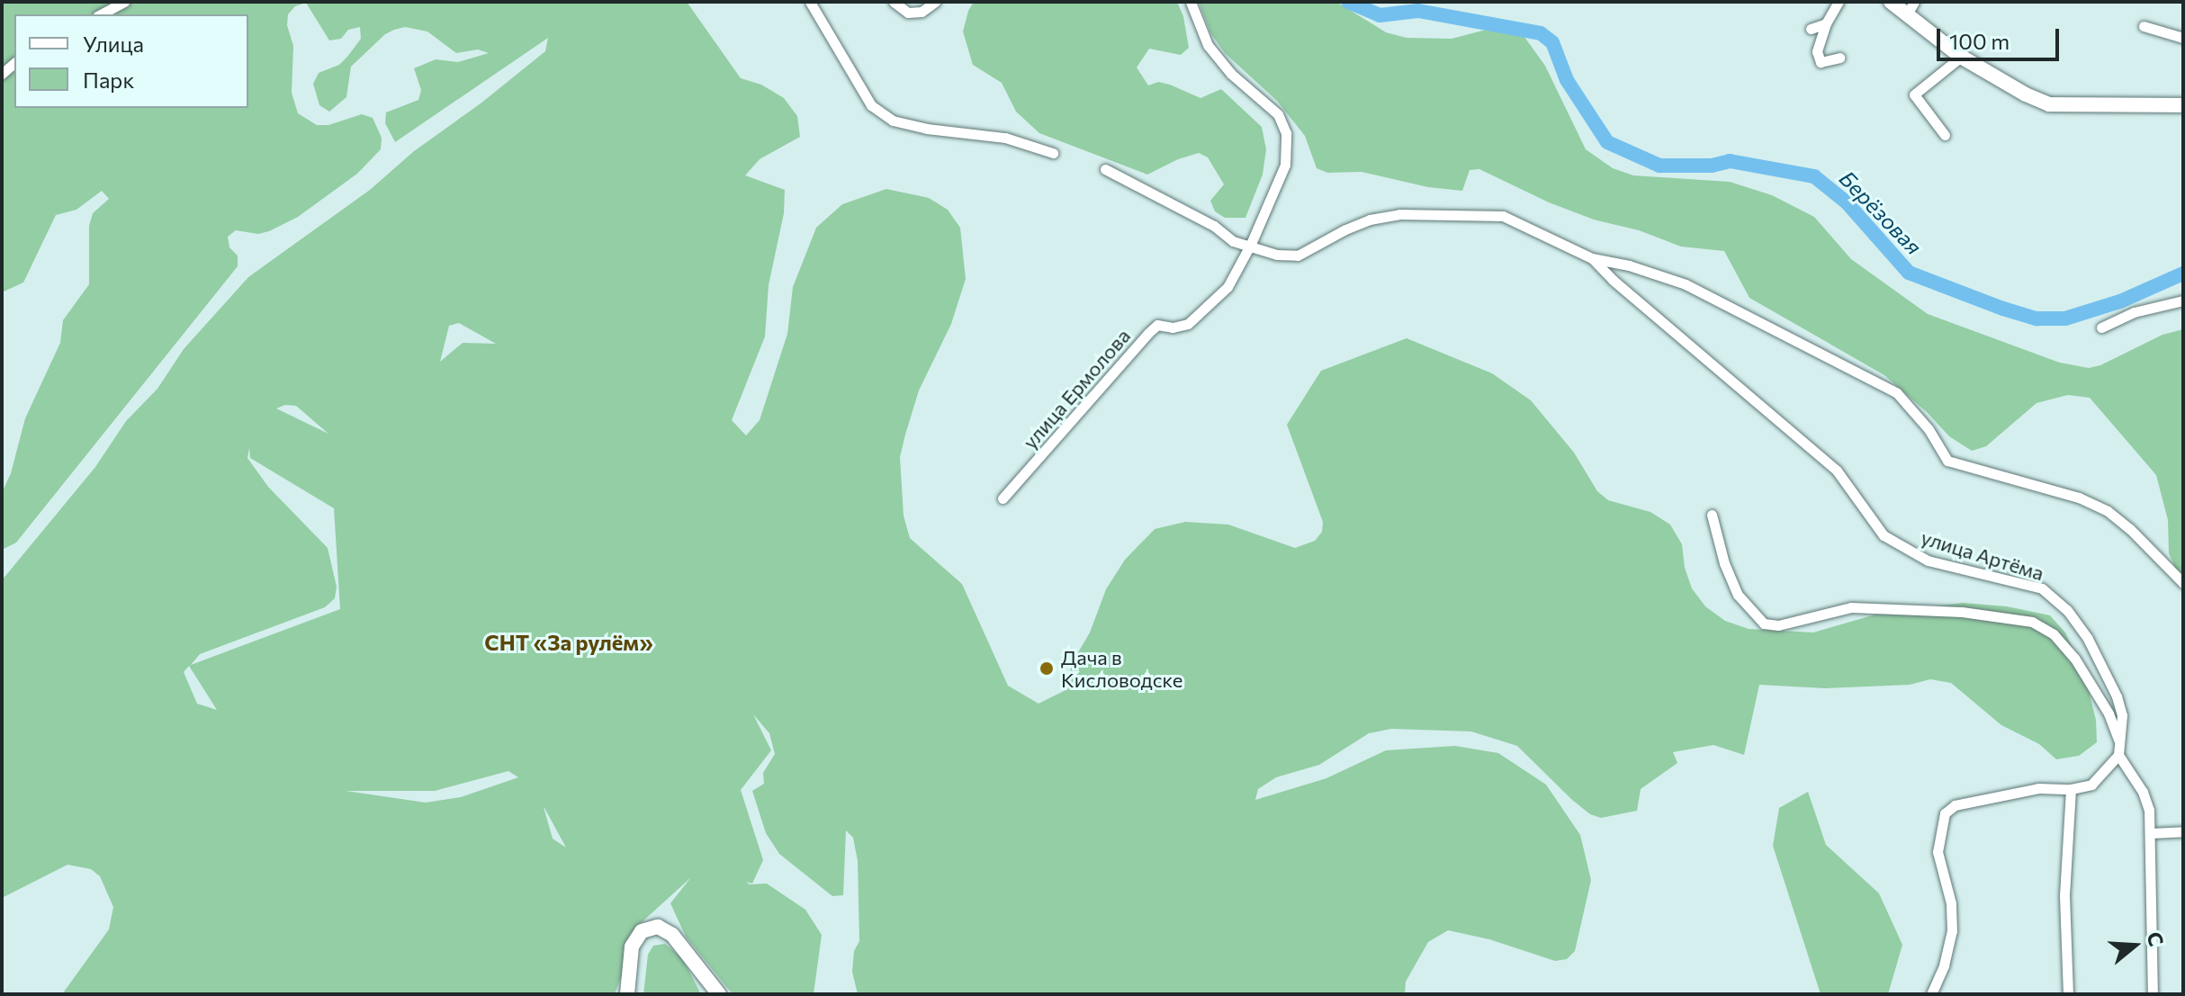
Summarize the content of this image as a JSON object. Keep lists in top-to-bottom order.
{
  "streets": {
    "street": ["улица Ермолова", "улица Артёма"]
  },
  "districts": ["СНТ «За рулём»"],
  "water": ["Берёзовая"],
  "places": ["Дача в Кисловодске"],
  "legend": ["Улица", "Парк"],
  "scale_bar": "100 m",
  "north": "right"
}
